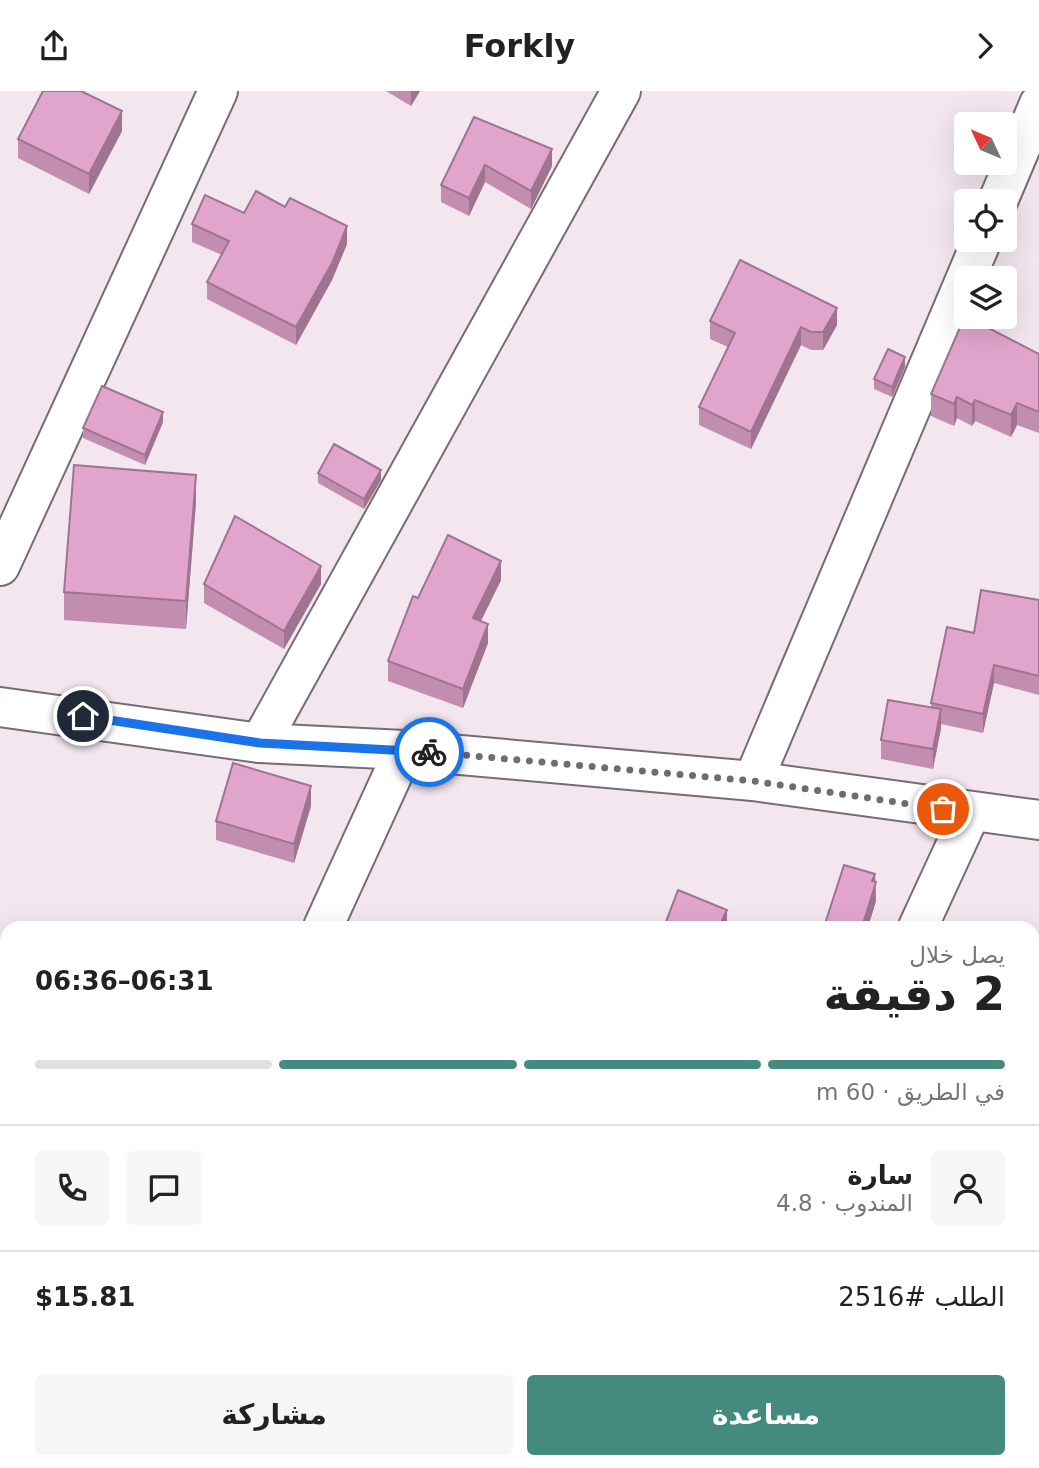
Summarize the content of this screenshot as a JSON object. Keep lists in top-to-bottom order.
{
  "north": "top left",
  "page": {
    "header": "Forkly",
    "heading": ["2 دقيقة", "يصل خلال", "06:31–06:36"],
    "panel": [
      "سارة",
      "المندوب · 4.8",
      "الطلب #2516",
      "$15.81"
    ],
    "bar": "في الطريق · 60 m",
    "buttons": ["مساعدة", "مشاركة"]
  }
}
